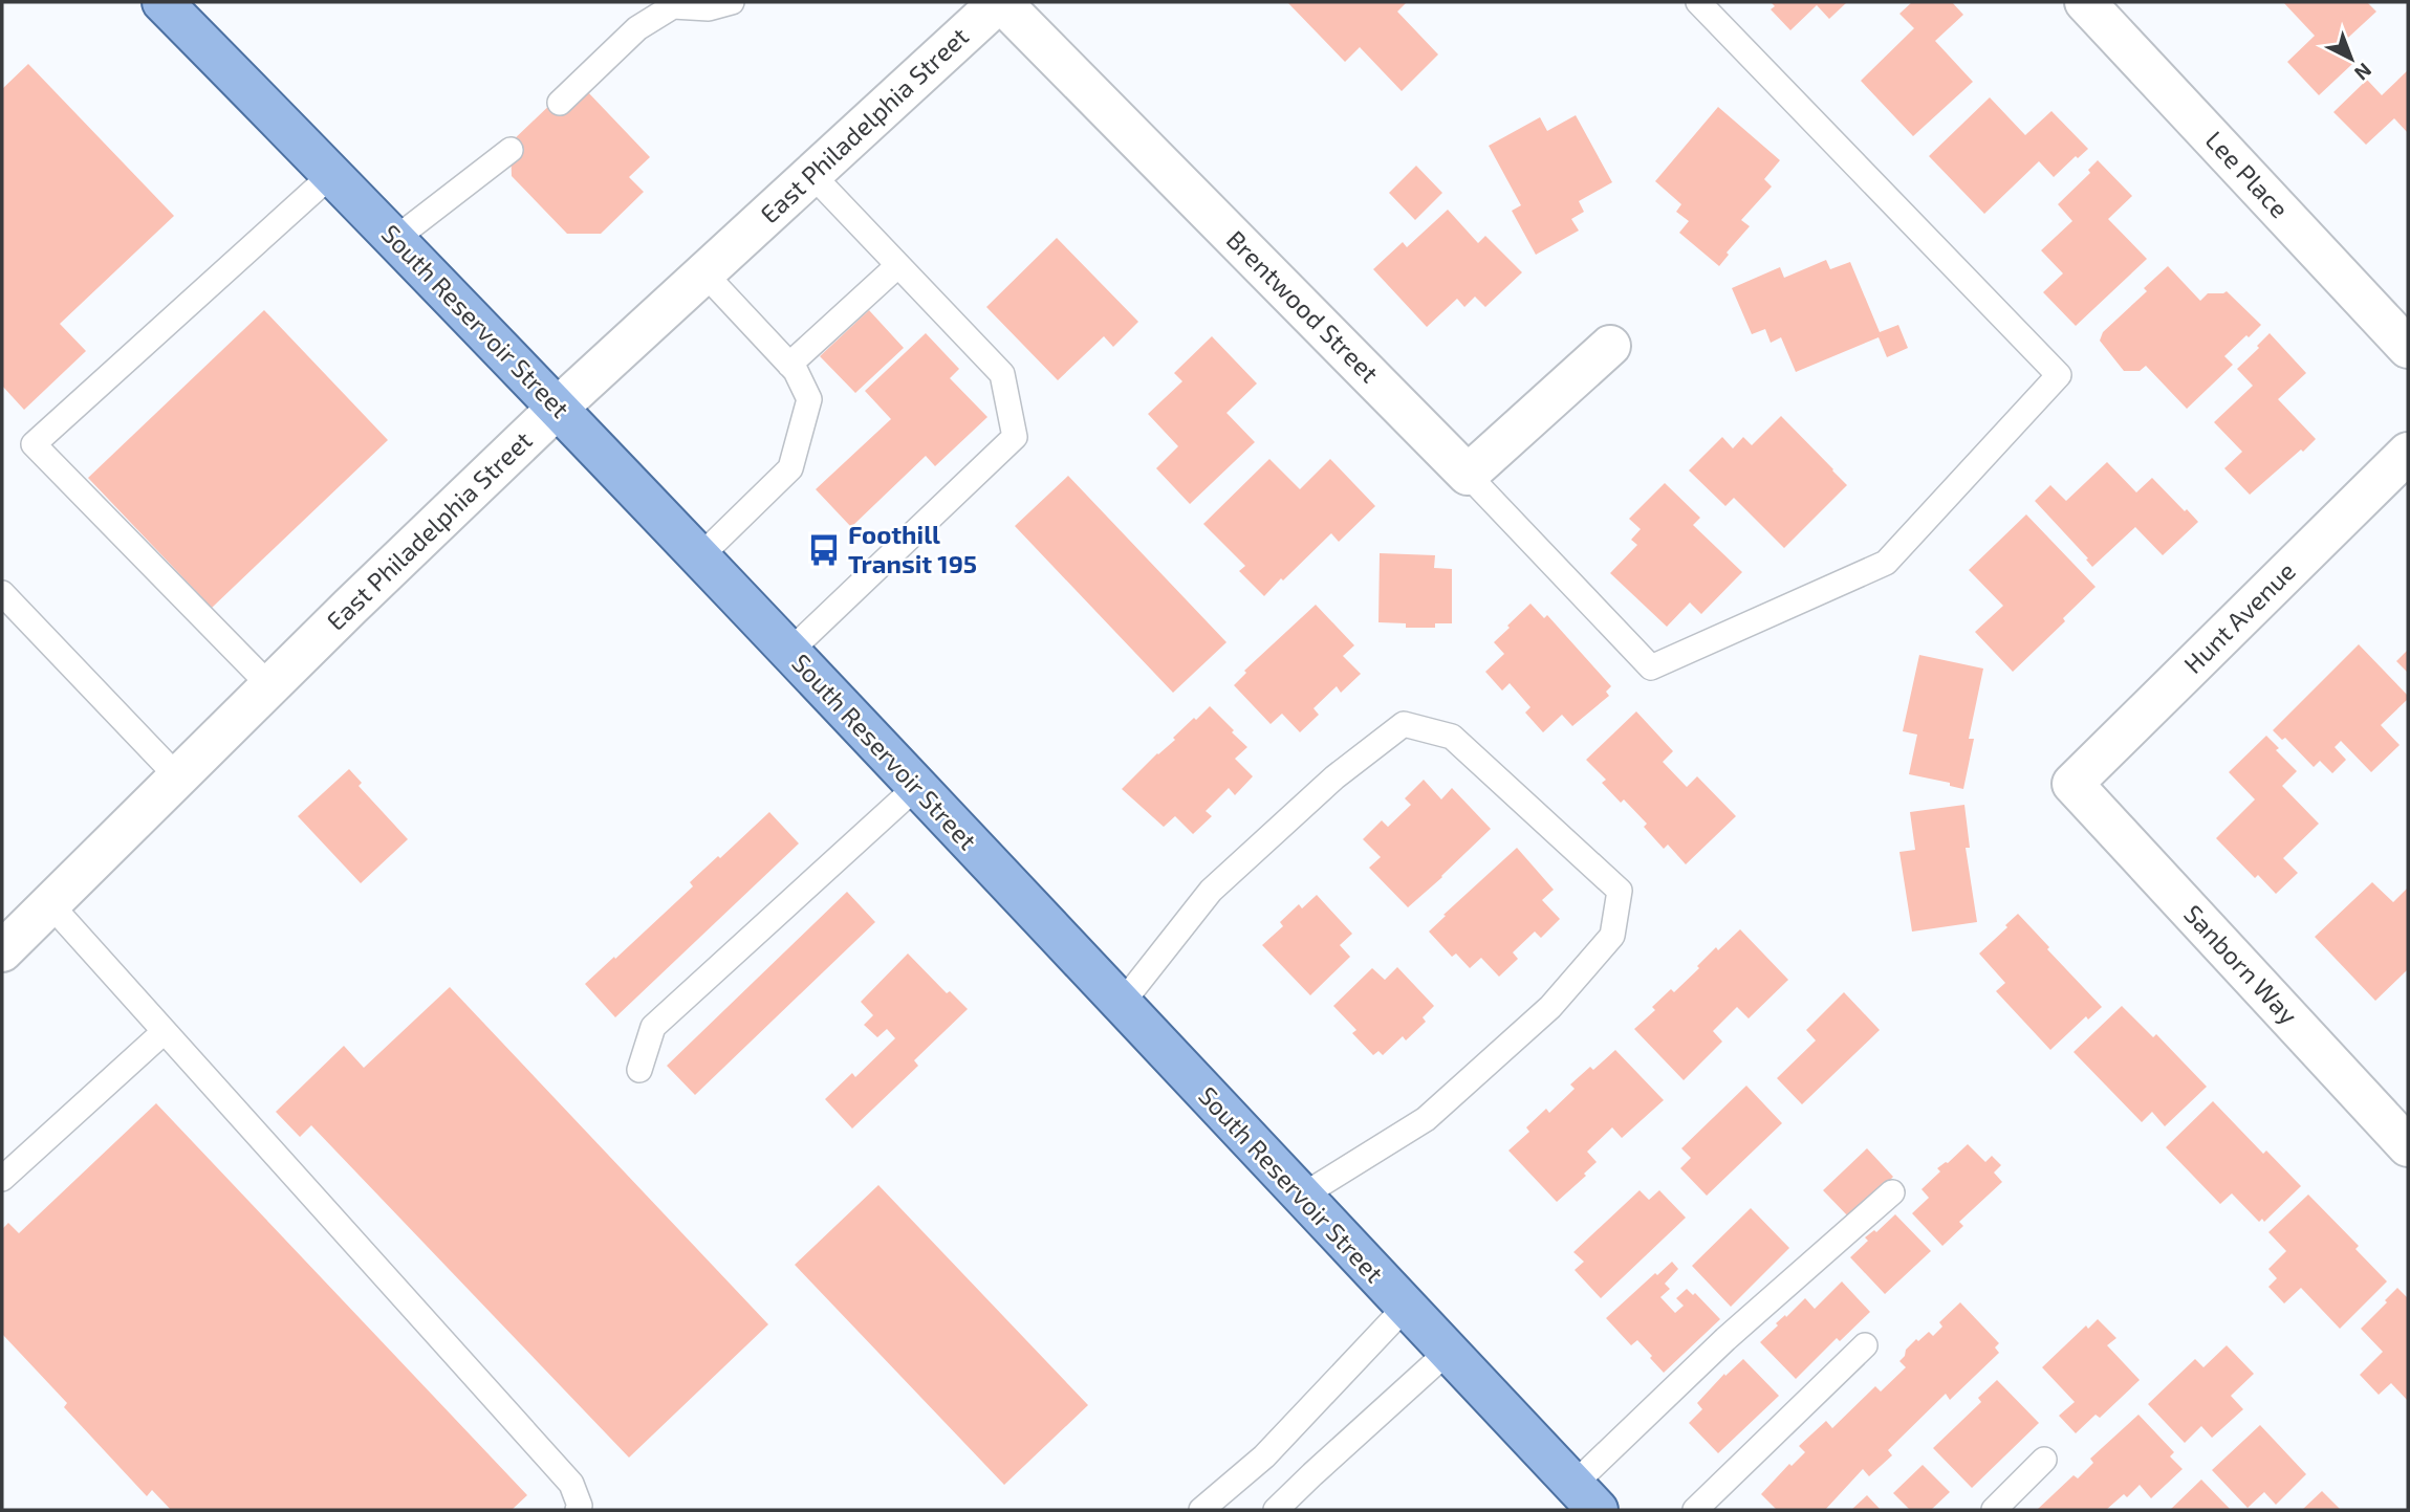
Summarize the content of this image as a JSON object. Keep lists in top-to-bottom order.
{
  "streets": {
    "main road": ["South Reservoir Street"],
    "street": [
      "East Philadelphia Street",
      "Lee Place",
      "Brentwood Street",
      "Hunt Avenue",
      "Sanborn Way"
    ]
  },
  "crossings": [
    ["East Philadelphia Street", "Brentwood Street"],
    ["East Philadelphia Street", "South Reservoir Street"],
    ["Hunt Avenue", "Sanborn Way"]
  ],
  "places": {
    "bus stop": ["Foothill Transit 195"]
  },
  "north": "bottom right"
}
